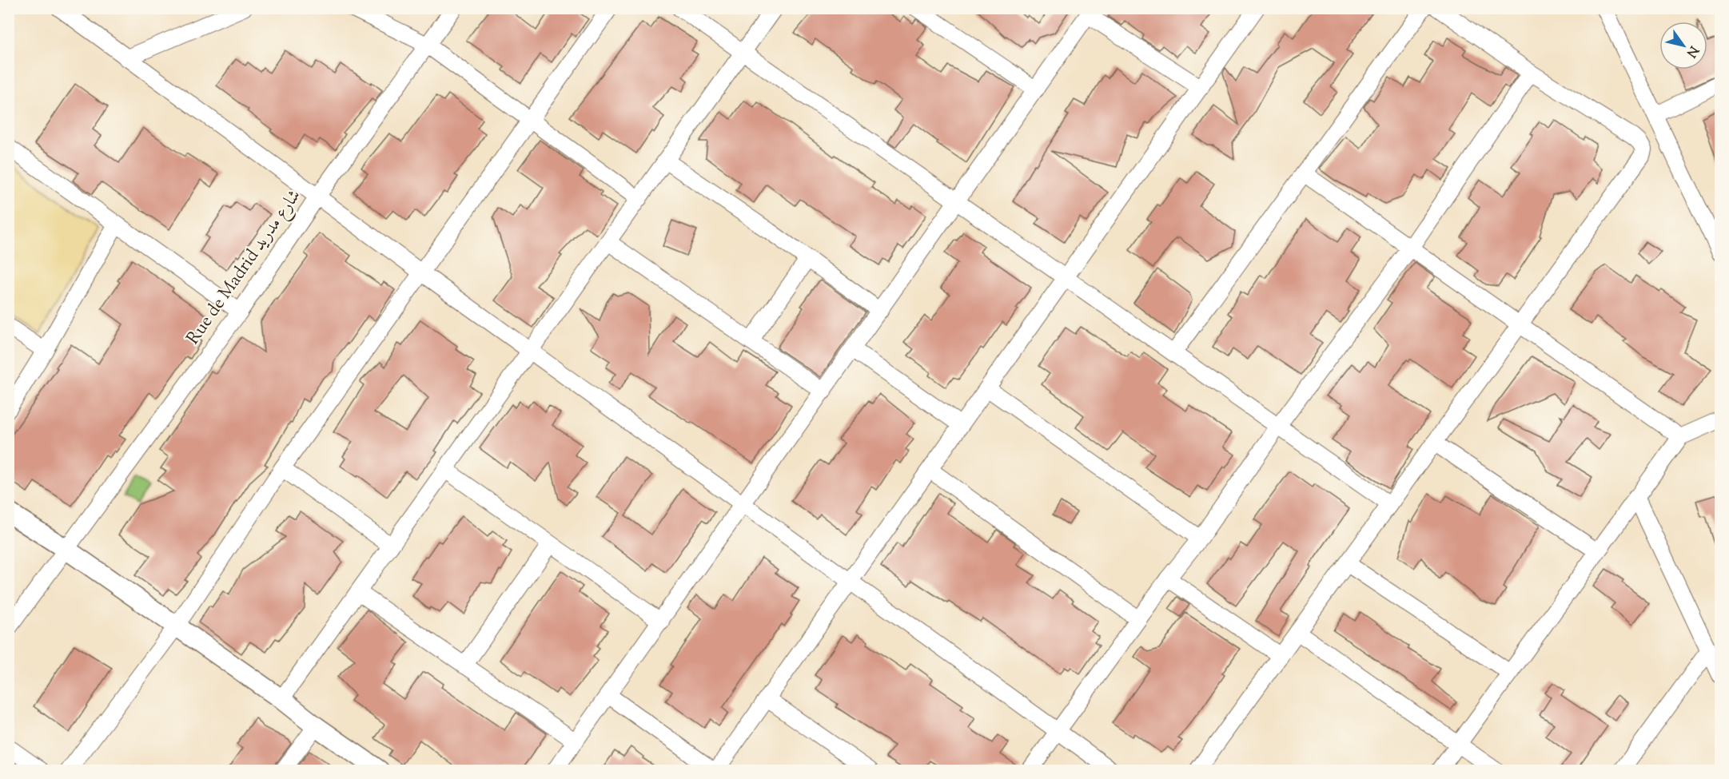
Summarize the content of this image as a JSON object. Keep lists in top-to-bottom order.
{
  "streets": {
    "street": ["Rue de Madrid شارع مدريد"]
  },
  "north": "bottom right"
}
